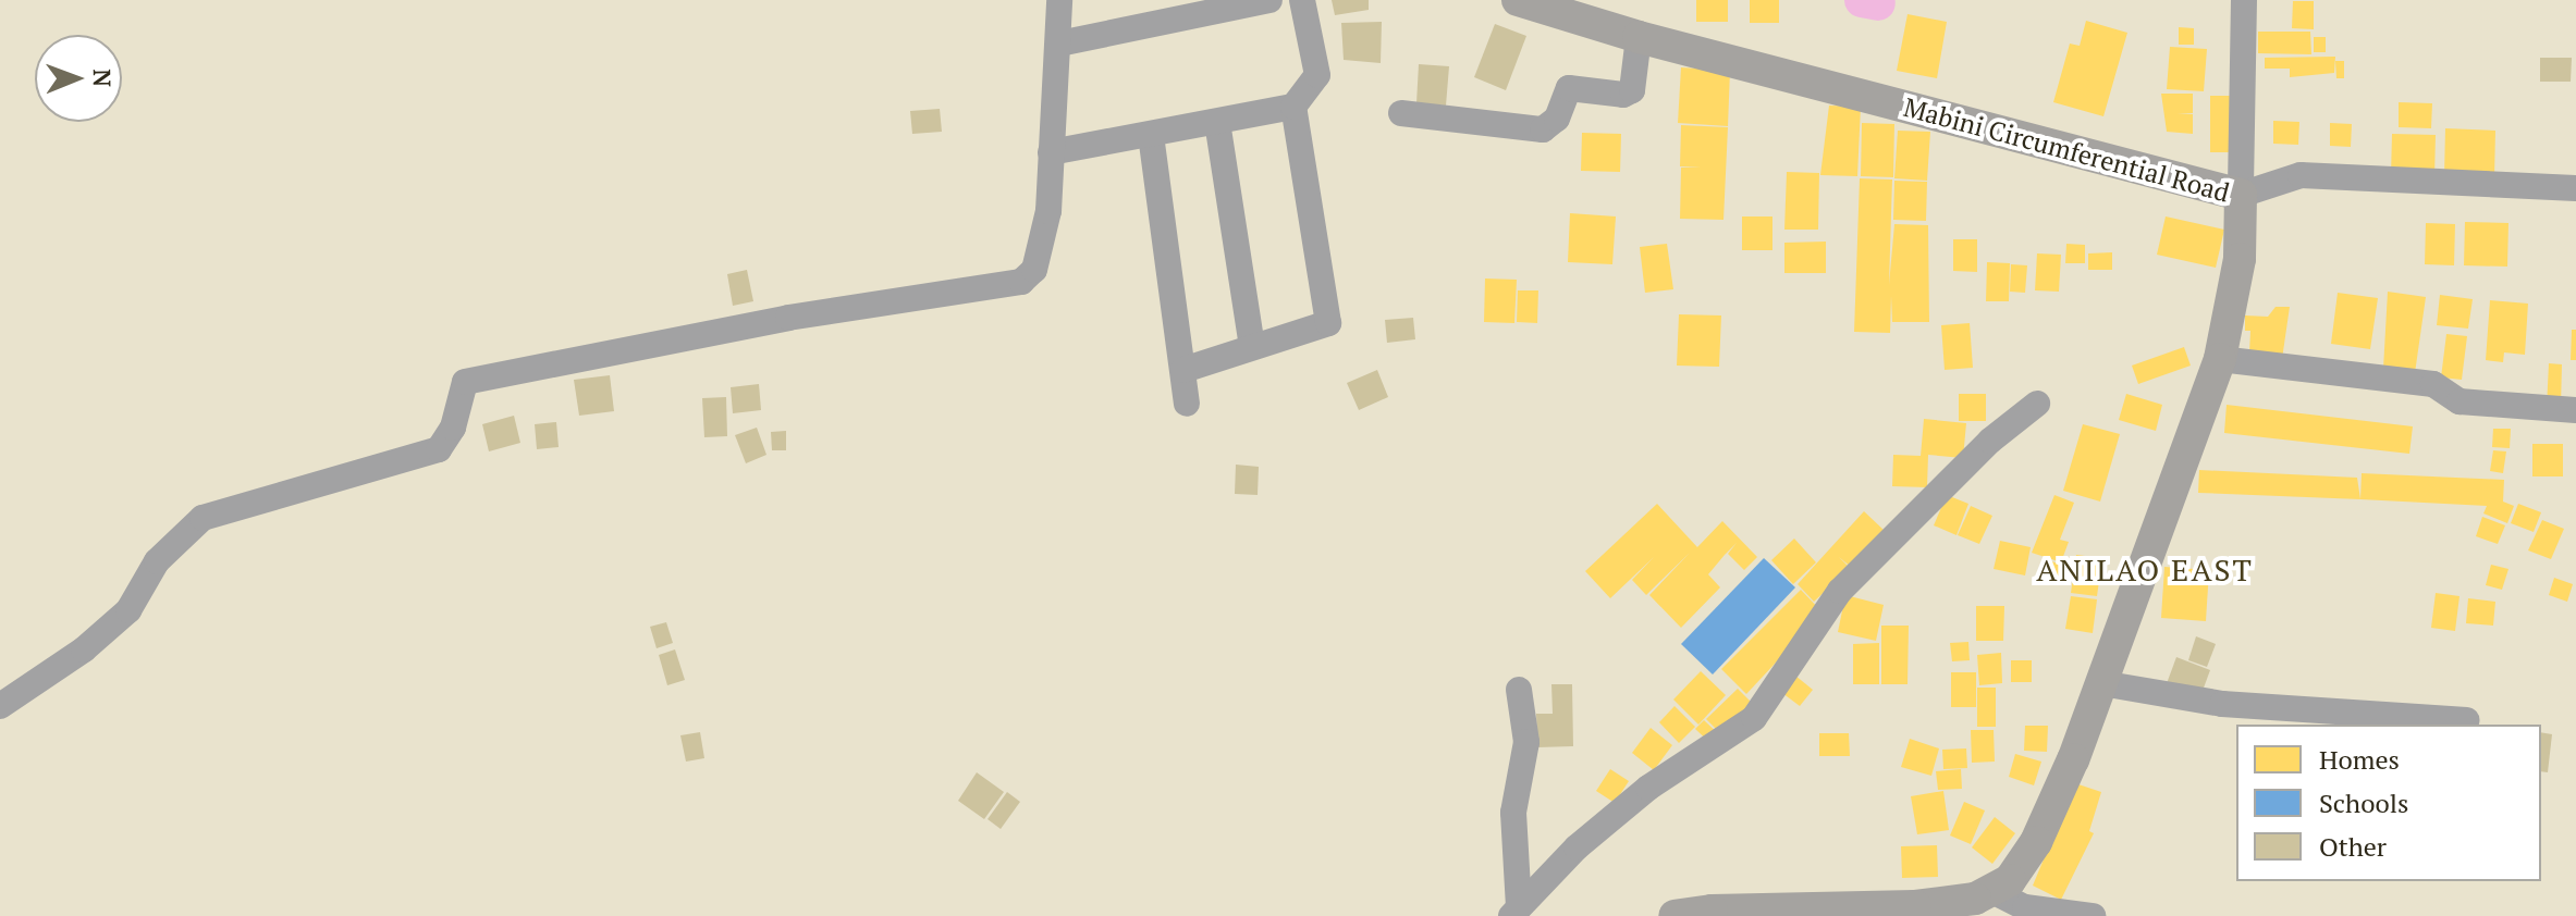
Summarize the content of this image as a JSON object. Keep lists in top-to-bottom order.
{
  "streets": {
    "main road": ["Mabini Circumferential Road"]
  },
  "districts": ["ANILAO EAST"],
  "legend": ["Homes", "Schools", "Other"],
  "north": "right"
}
